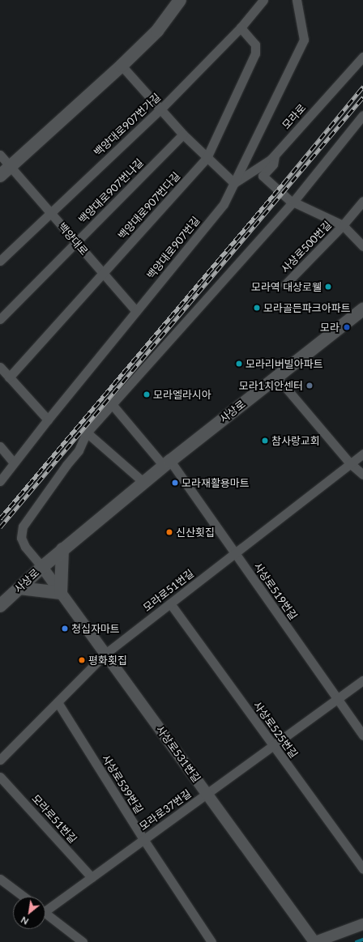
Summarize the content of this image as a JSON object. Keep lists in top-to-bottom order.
{
  "streets": {
    "main road": ["사상로"],
    "street": [
      "모라로",
      "백양대로907번가길",
      "백양대로907번나길",
      "백양대로907번다길",
      "백양대로",
      "사상로500번길",
      "백양대로907번길",
      "모라로51번길",
      "사상로519번길",
      "사상로525번길",
      "사상로531번길",
      "사상로539번길",
      "모라로37번길"
    ]
  },
  "crossings": [
    ["모라로", "사상로500번길"],
    ["모라로", "백양대로907번길"],
    ["백양대로907번가길", "백양대로907번다길"],
    ["백양대로907번가길", "백양대로"],
    ["백양대로907번나길", "백양대로"],
    ["백양대로907번다길", "백양대로"],
    ["백양대로", "백양대로907번길"],
    ["사상로", "사상로519번길"],
    ["사상로", "사상로531번길"],
    ["모라로51번길", "사상로519번길"],
    ["모라로51번길", "사상로525번길"],
    ["모라로51번길", "사상로531번길"],
    ["모라로51번길", "사상로539번길"],
    ["모라로51번길", "모라로37번길"],
    ["사상로519번길", "모라로37번길"],
    ["사상로525번길", "모라로37번길"],
    ["사상로531번길", "모라로37번길"],
    ["사상로539번길", "모라로37번길"]
  ],
  "places": [
    "모라역 대상로웰",
    "모라골든파크아파트",
    "모라",
    "모라리버빌아파트",
    "모라1치안센터",
    "모라엘라시아",
    "참사랑교회",
    "모라재활용마트",
    "신산횟집",
    "청십자마트",
    "평화횟집"
  ],
  "north": "bottom left"
}
